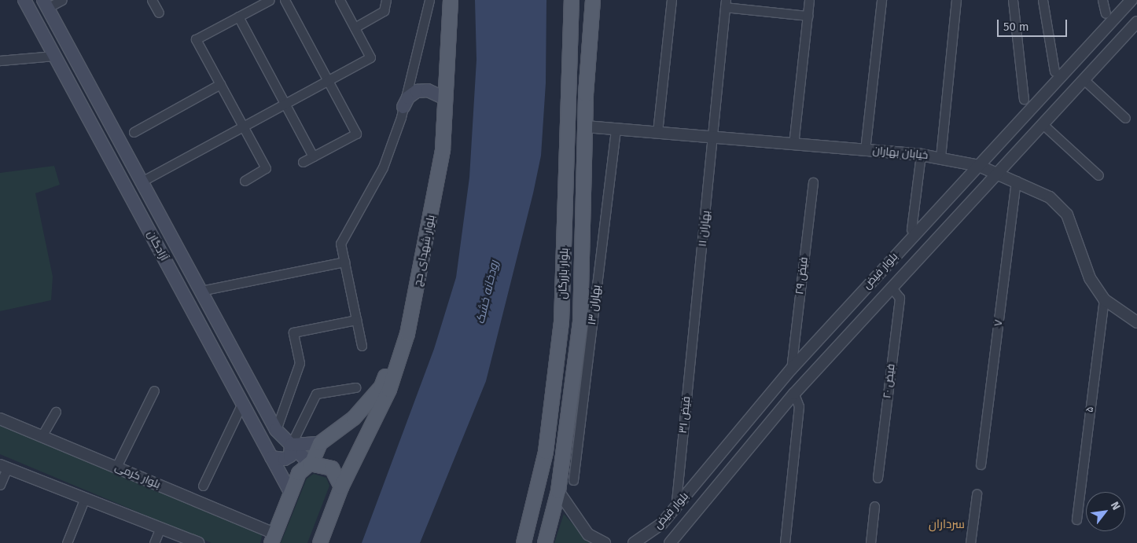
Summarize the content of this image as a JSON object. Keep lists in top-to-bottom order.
{
  "streets": {
    "main road": ["آزادگان", "بلوار شهدای حج", "بلوار بازرگان"],
    "street": [
      "خیابان بهاران",
      "بهاران ۱۱",
      "بلوار فیض",
      "فیض ۲۹",
      "بهاران ۱۳",
      "۷",
      "فیض ۲۰",
      "۵",
      "فیض ۳۱",
      "بلوار کرمی"
    ]
  },
  "crossings": [
    ["خیابان بهاران", "بهاران ۱۱"],
    ["خیابان بهاران", "بلوار فیض"],
    ["خیابان بهاران", "بلوار بازرگان"],
    ["خیابان بهاران", "بهاران ۱۳"],
    ["خیابان بهاران", "۷"],
    ["خیابان بهاران", "۵"],
    ["بهاران ۱۱", "فیض ۳۱"],
    ["بلوار فیض", "فیض ۲۹"],
    ["بلوار فیض", "فیض ۲۰"],
    ["بلوار فیض", "فیض ۳۱"]
  ],
  "districts": ["سرداران"],
  "water": ["رودخانه خشک"],
  "scale_bar": "50 m",
  "north": "top right"
}
